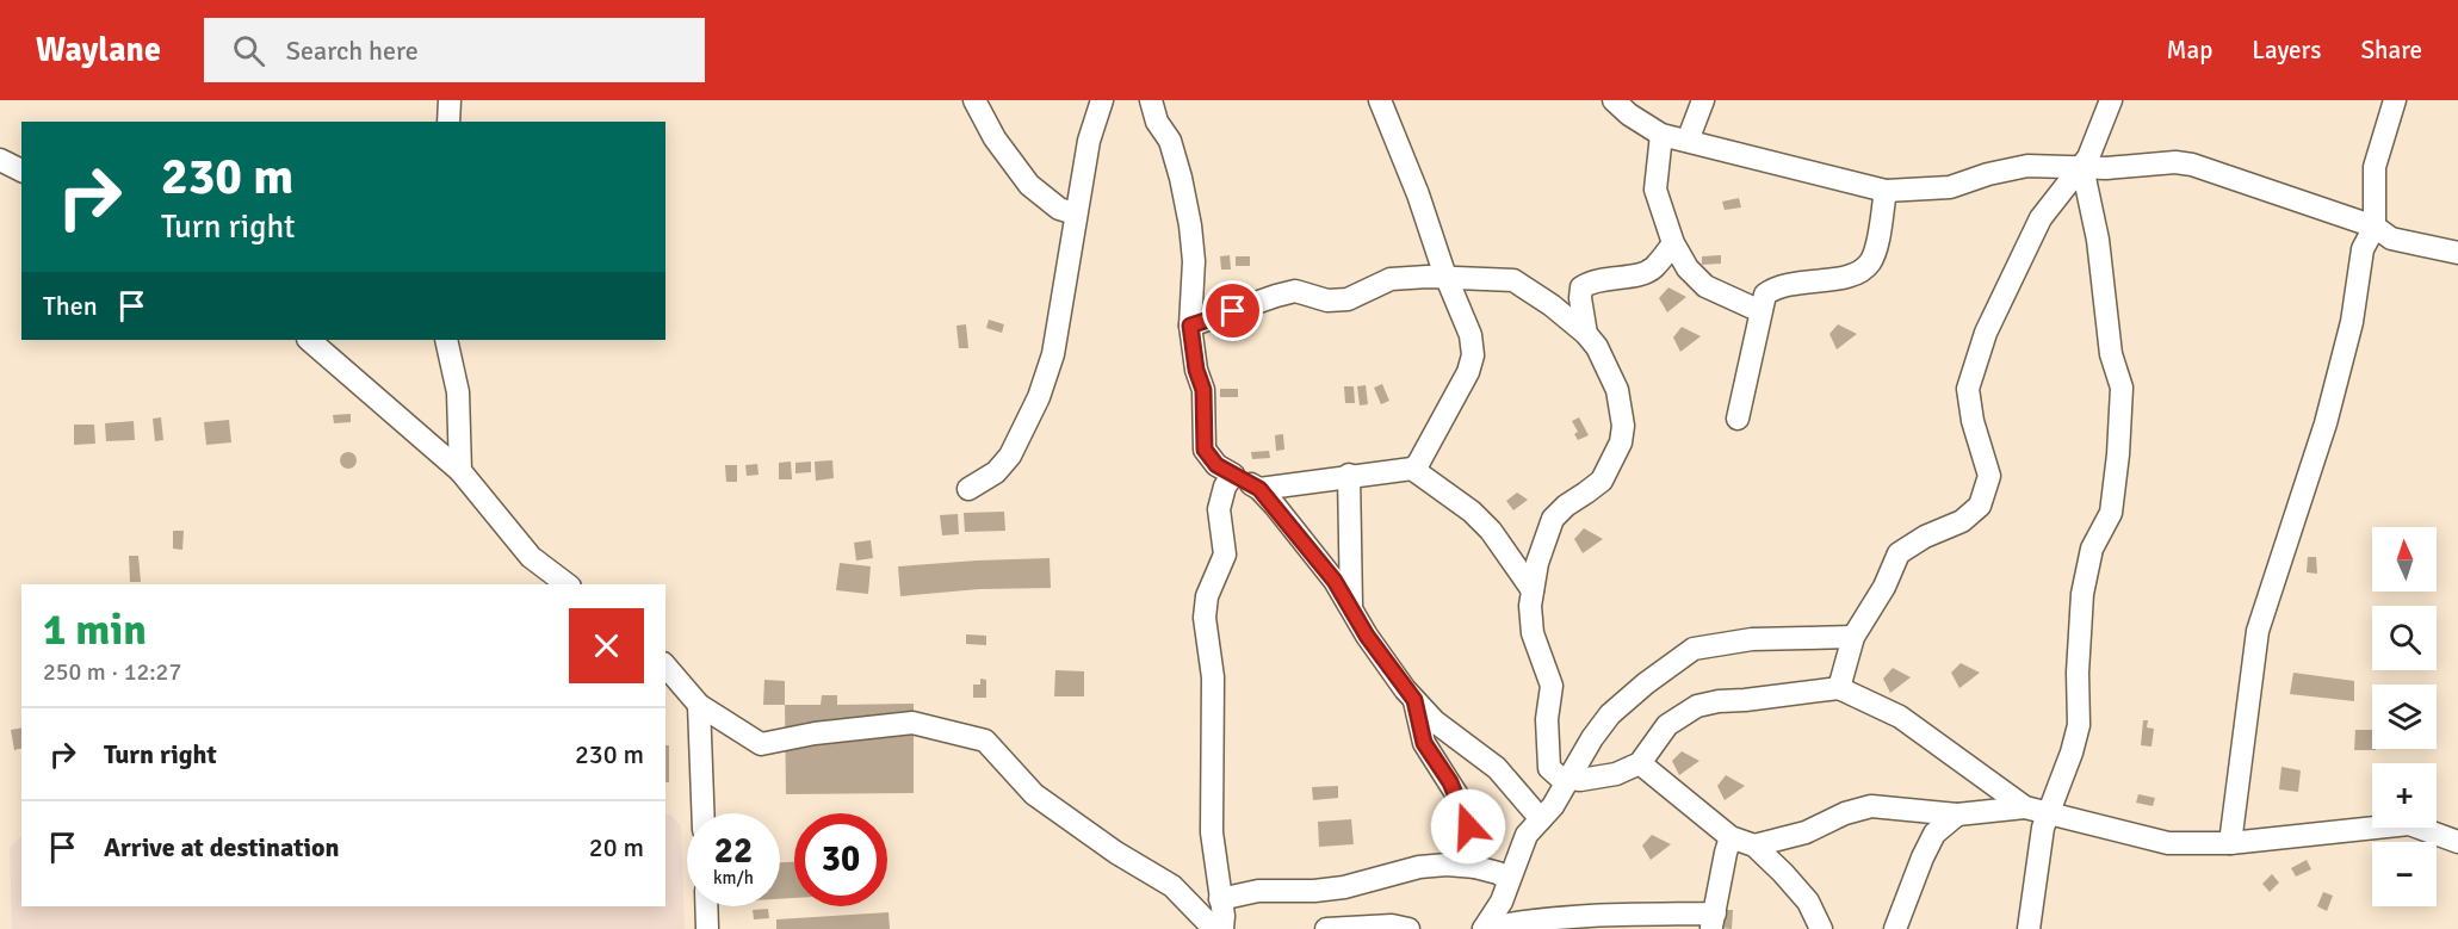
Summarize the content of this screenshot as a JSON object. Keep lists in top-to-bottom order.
{
  "north": "top",
  "page": {
    "header": "Waylane",
    "search": "Search here",
    "nav": ["Map", "Layers", "Share"],
    "turn": ["230 m", "Turn right"],
    "then": "Then",
    "map_buttons": ["+", "−"],
    "heading": ["1 min", "250 m · 12:27"],
    "list": [
      {
        "name": "Turn right",
        "value": "230 m"
      },
      {
        "name": "Arrive at destination",
        "value": "20 m"
      }
    ],
    "speed": "22 km/h",
    "limit": "30"
  }
}
